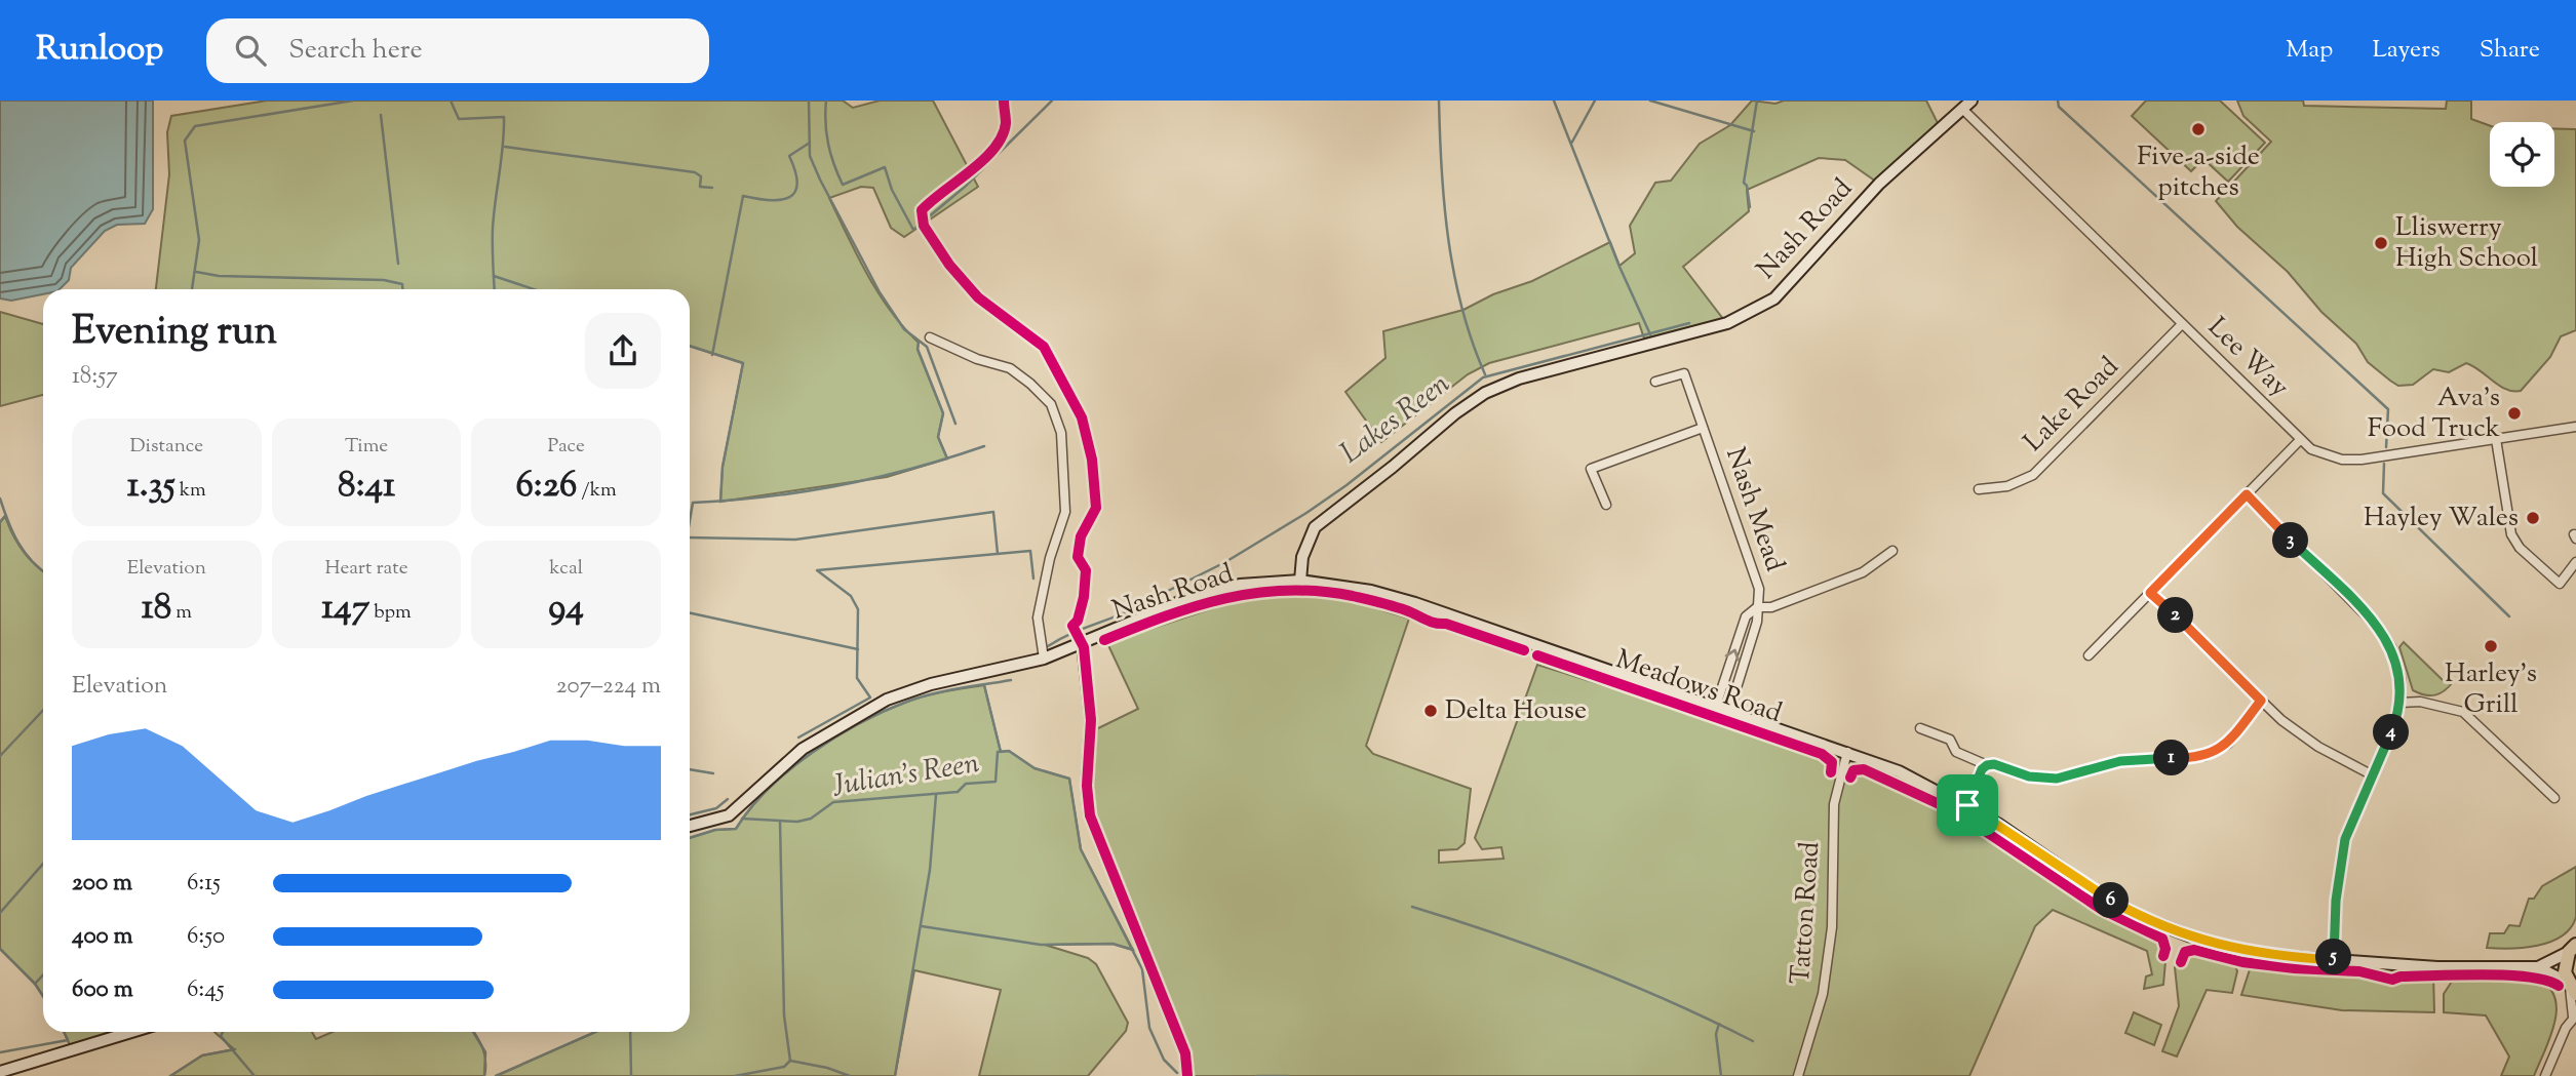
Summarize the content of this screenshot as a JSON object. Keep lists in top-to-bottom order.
{
  "streets": {
    "street": [
      "Nash Road",
      "Lee Way",
      "Lake Road",
      "Nash Mead",
      "Meadows Road",
      "Tatton Road"
    ]
  },
  "crossings": [
    ["Nash Road", "Lee Way"],
    ["Nash Road", "Meadows Road"],
    ["Lee Way", "Lake Road"],
    ["Nash Mead", "Meadows Road"],
    ["Meadows Road", "Tatton Road"]
  ],
  "water": ["Lakes Reen", "Julian's Reen"],
  "places": [
    "Five-a-side pitches",
    "Lliswerry High School",
    "Ava’s Food Truck",
    "Hayley Wales",
    "Harley's Grill",
    "Delta House"
  ],
  "page": {
    "header": "Runloop",
    "search": "Search here",
    "nav": ["Map", "Layers", "Share"],
    "heading": ["Evening run", "18:57"],
    "stats": [
      ["Distance", "1.35 km"],
      ["Time", "8:41"],
      ["Pace", "6:26 /km"],
      ["Elevation", "18 m"],
      ["Heart rate", "147 bpm"],
      ["kcal", "94"]
    ],
    "pins": [
      "3",
      "2",
      "4",
      "1",
      "6",
      "5"
    ],
    "chart": ["Elevation", "207–224 m"],
    "list": [
      {
        "name": "200 m",
        "note": "6:15"
      },
      {
        "name": "400 m",
        "note": "6:50"
      },
      {
        "name": "600 m",
        "note": "6:45"
      }
    ]
  }
}
